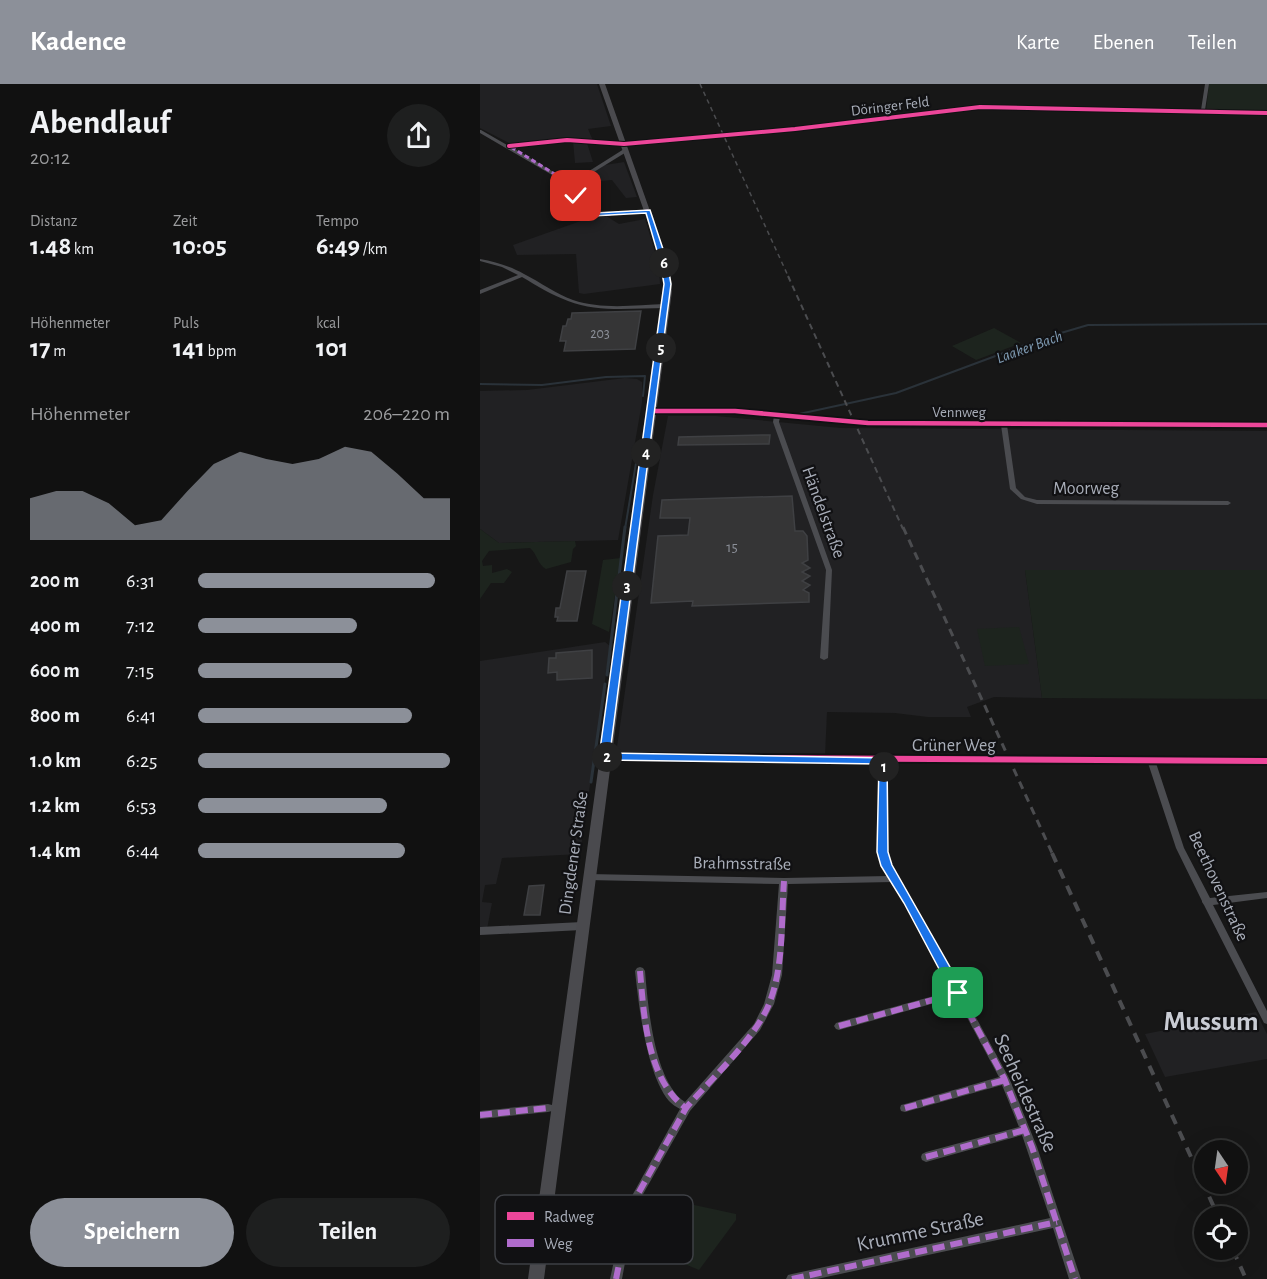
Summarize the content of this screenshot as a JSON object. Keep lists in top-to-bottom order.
{
  "streets": {
    "main road": ["Dingdener Straße"],
    "street": [
      "Döringer Feld",
      "Vennweg",
      "Moorweg",
      "Händelstraße",
      "Grüner Weg",
      "Brahmsstraße",
      "Beethovenstraße",
      "Seeheidestraße",
      "Krumme Straße"
    ]
  },
  "crossings": [
    ["Döringer Feld", "Dingdener Straße"],
    ["Vennweg", "Moorweg"],
    ["Vennweg", "Händelstraße"],
    ["Vennweg", "Dingdener Straße"],
    ["Grüner Weg", "Dingdener Straße"],
    ["Grüner Weg", "Beethovenstraße"],
    ["Grüner Weg", "Seeheidestraße"],
    ["Dingdener Straße", "Brahmsstraße"],
    ["Brahmsstraße", "Seeheidestraße"],
    ["Seeheidestraße", "Krumme Straße"]
  ],
  "districts": ["Mussum"],
  "water": ["Laaker Bach"],
  "house_numbers": ["203", "15"],
  "legend": ["Radweg", "Weg"],
  "north": "bottom",
  "page": {
    "header": "Kadence",
    "nav": ["Karte", "Ebenen", "Teilen"],
    "heading": ["Abendlauf", "20:12"],
    "stats": [
      ["Distanz", "1.48 km"],
      ["Zeit", "10:05"],
      ["Tempo", "6:49 /km"],
      ["Höhenmeter", "17 m"],
      ["Puls", "141 bpm"],
      ["kcal", "101"]
    ],
    "pins": [
      "6",
      "5",
      "4",
      "3",
      "2",
      "1"
    ],
    "chart": ["Höhenmeter", "206–220 m"],
    "list": [
      {
        "name": "200 m",
        "note": "6:31"
      },
      {
        "name": "400 m",
        "note": "7:12"
      },
      {
        "name": "600 m",
        "note": "7:15"
      },
      {
        "name": "800 m",
        "note": "6:41"
      },
      {
        "name": "1.0 km",
        "note": "6:25"
      },
      {
        "name": "1.2 km",
        "note": "6:53"
      },
      {
        "name": "1.4 km",
        "note": "6:44"
      }
    ],
    "buttons": ["Speichern", "Teilen"]
  }
}
